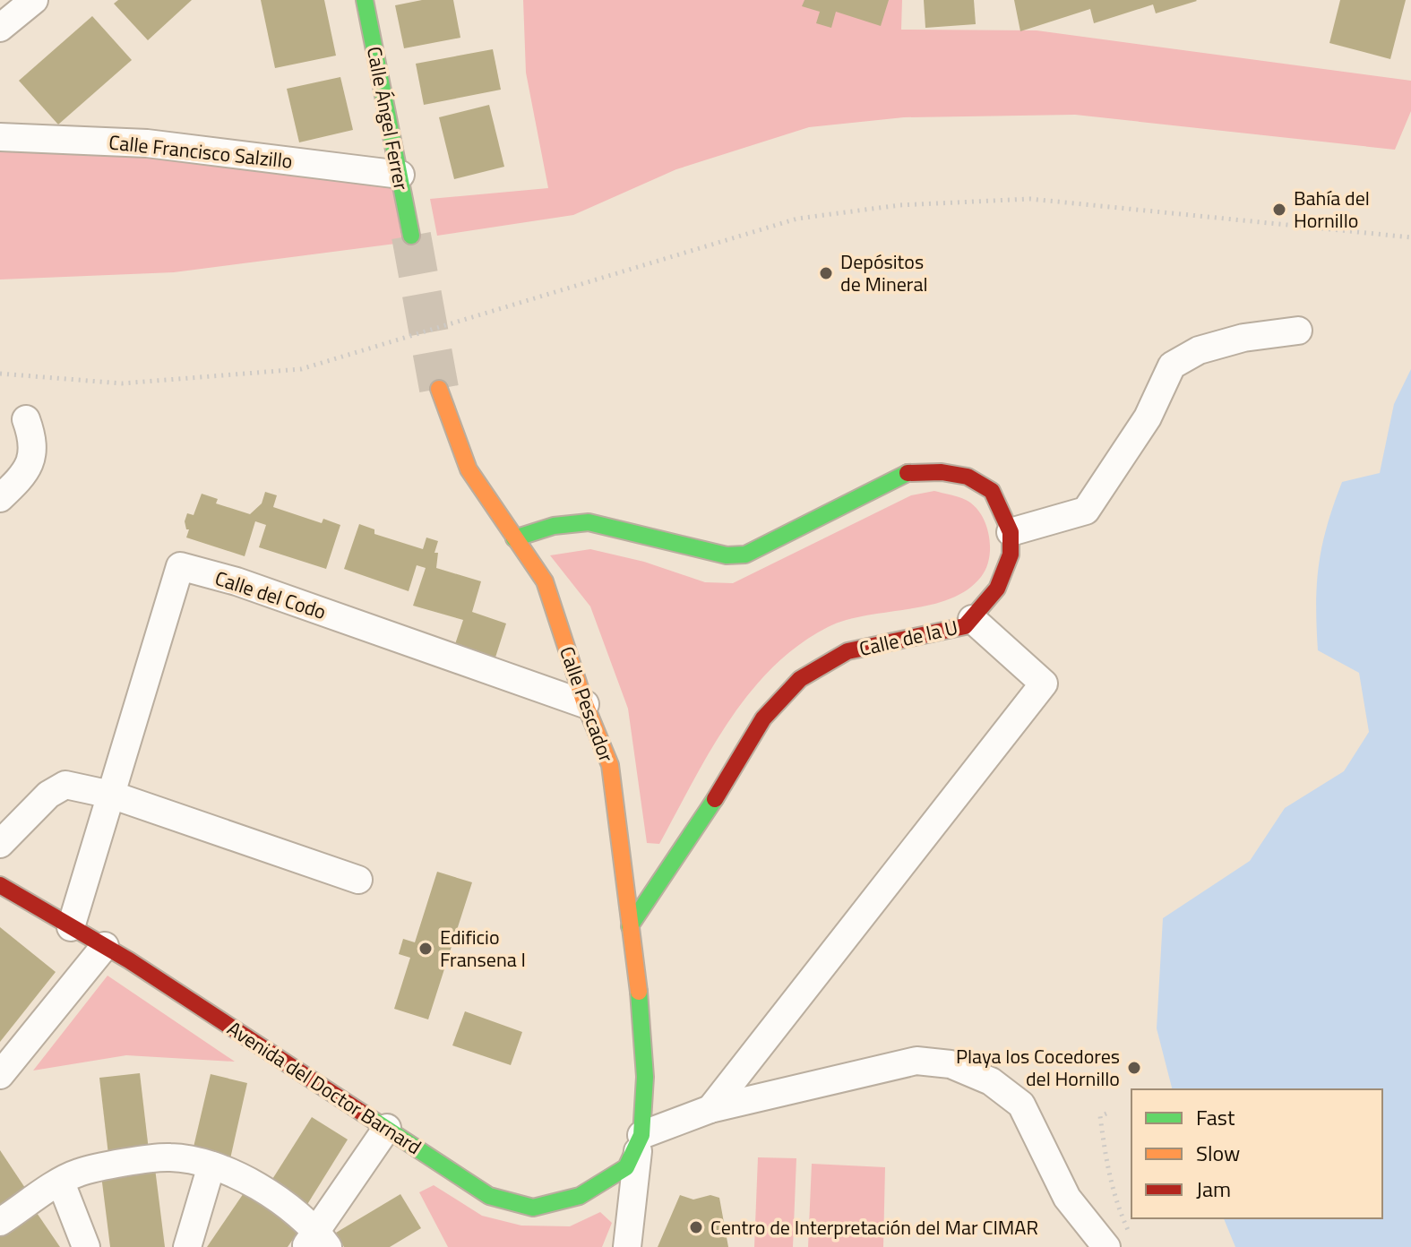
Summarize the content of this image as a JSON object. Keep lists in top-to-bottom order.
{
  "streets": {
    "street": [
      "Calle Ángel Ferrer",
      "Calle Francisco Salzillo",
      "Calle del Codo",
      "Calle de la U",
      "Calle Pescador",
      "Avenida del Doctor Barnard"
    ]
  },
  "crossings": [
    ["Calle Ángel Ferrer", "Calle Francisco Salzillo"],
    ["Calle del Codo", "Calle Pescador"],
    ["Calle del Codo", "Avenida del Doctor Barnard"],
    ["Calle de la U", "Calle Pescador"],
    ["Calle Pescador", "Avenida del Doctor Barnard"]
  ],
  "places": [
    "Bahía del Hornillo",
    "Depósitos de Mineral",
    "Edificio Fransena I",
    "Playa los Cocedores del Hornillo",
    "Centro de Interpretación del Mar CIMAR"
  ],
  "legend": ["Fast", "Slow", "Jam"]
}
